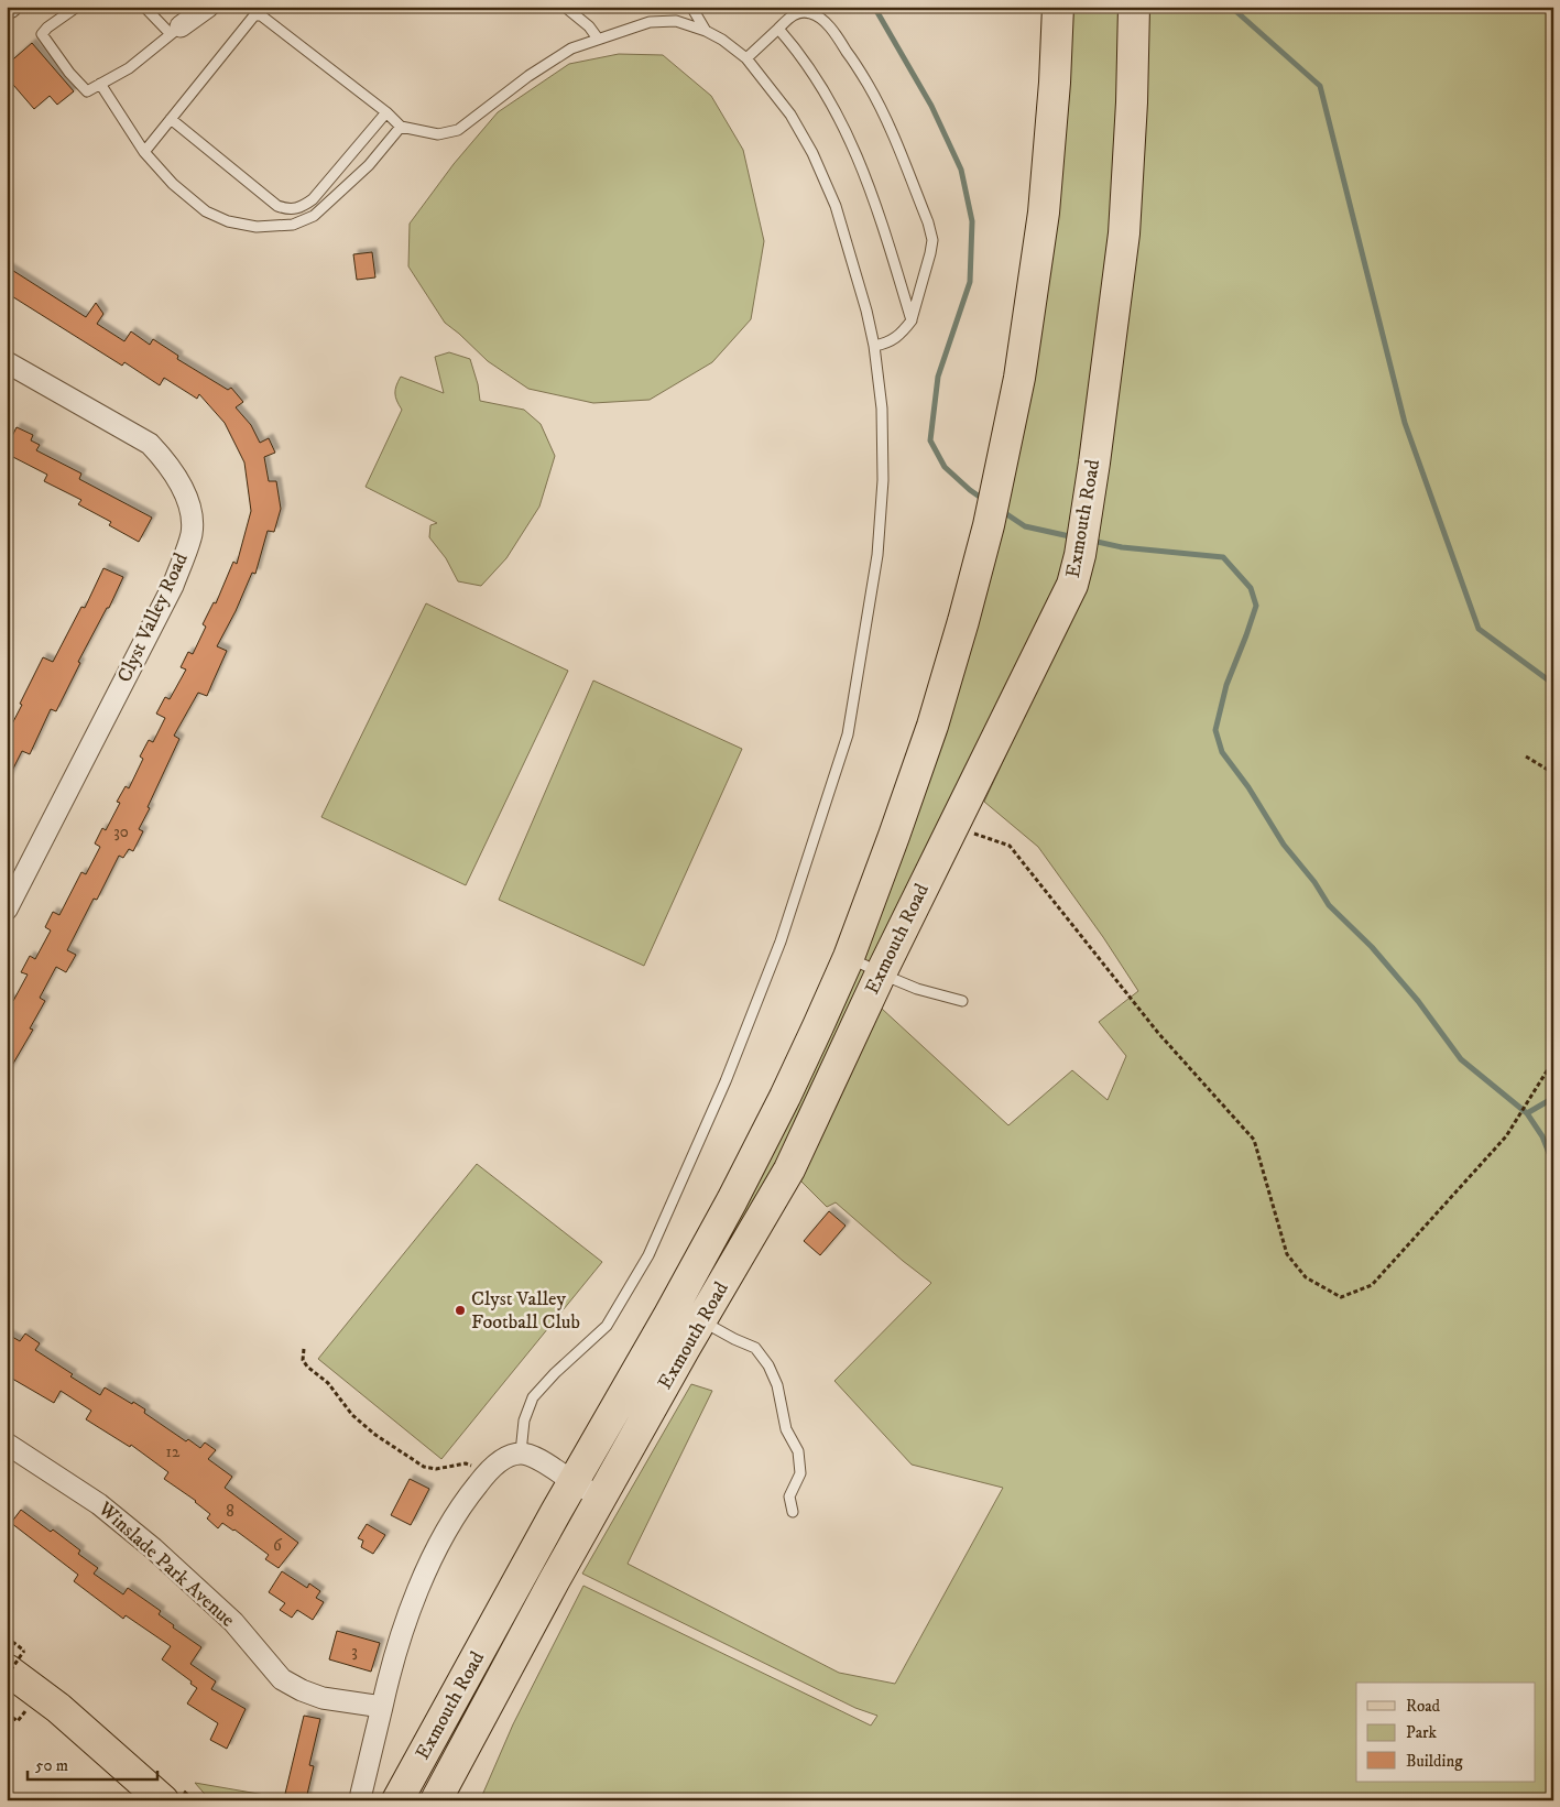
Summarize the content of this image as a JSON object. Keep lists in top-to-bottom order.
{
  "streets": {
    "main road": ["Exmouth Road"],
    "street": ["Clyst Valley Road", "Winslade Park Avenue"]
  },
  "places": ["Clyst Valley Football Club"],
  "house_numbers": [
    "30",
    "12",
    "8",
    "6",
    "3"
  ],
  "legend": ["Road", "Park", "Building"],
  "scale_bar": "50 m"
}
